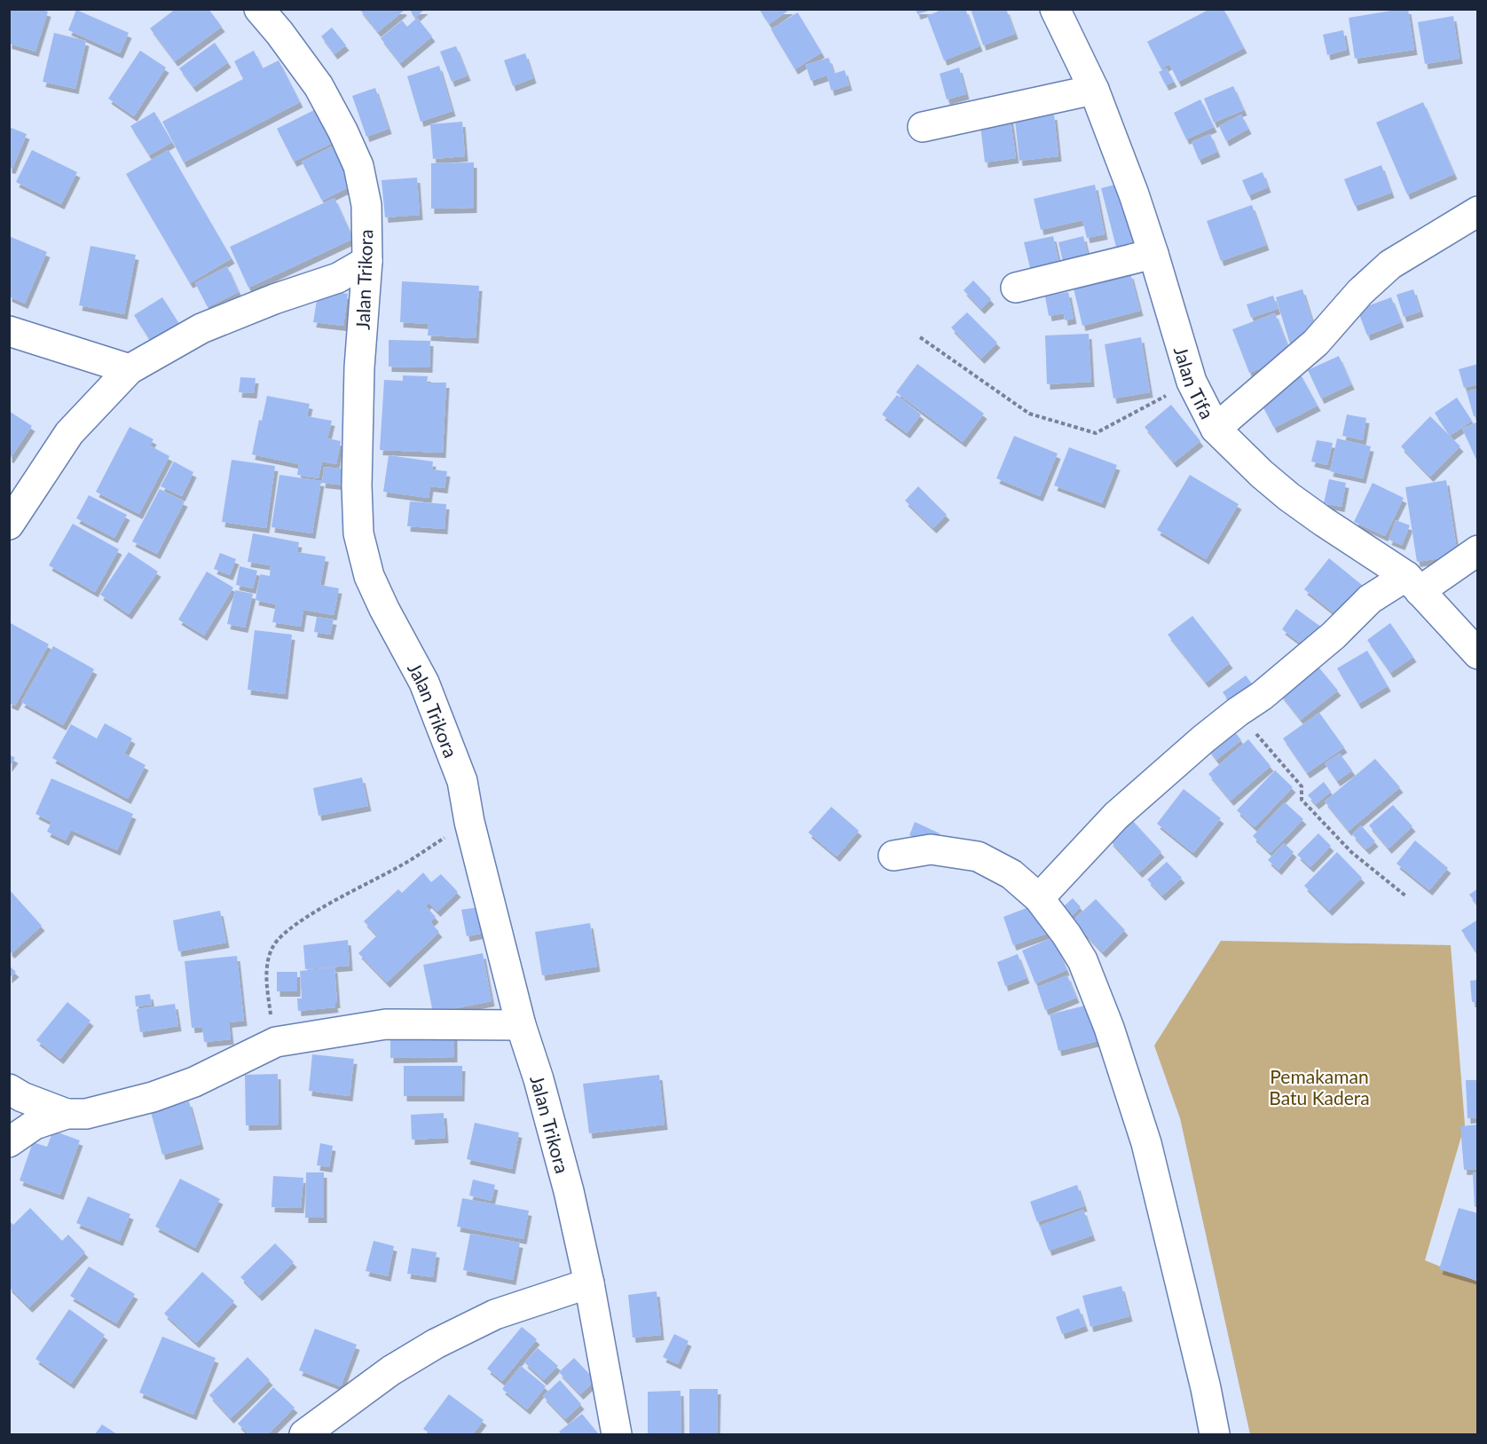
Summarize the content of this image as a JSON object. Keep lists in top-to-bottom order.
{
  "streets": {
    "street": ["Jalan Trikora", "Jalan Tifa"]
  },
  "parks": ["Pemakaman Batu Kadera"]
}
